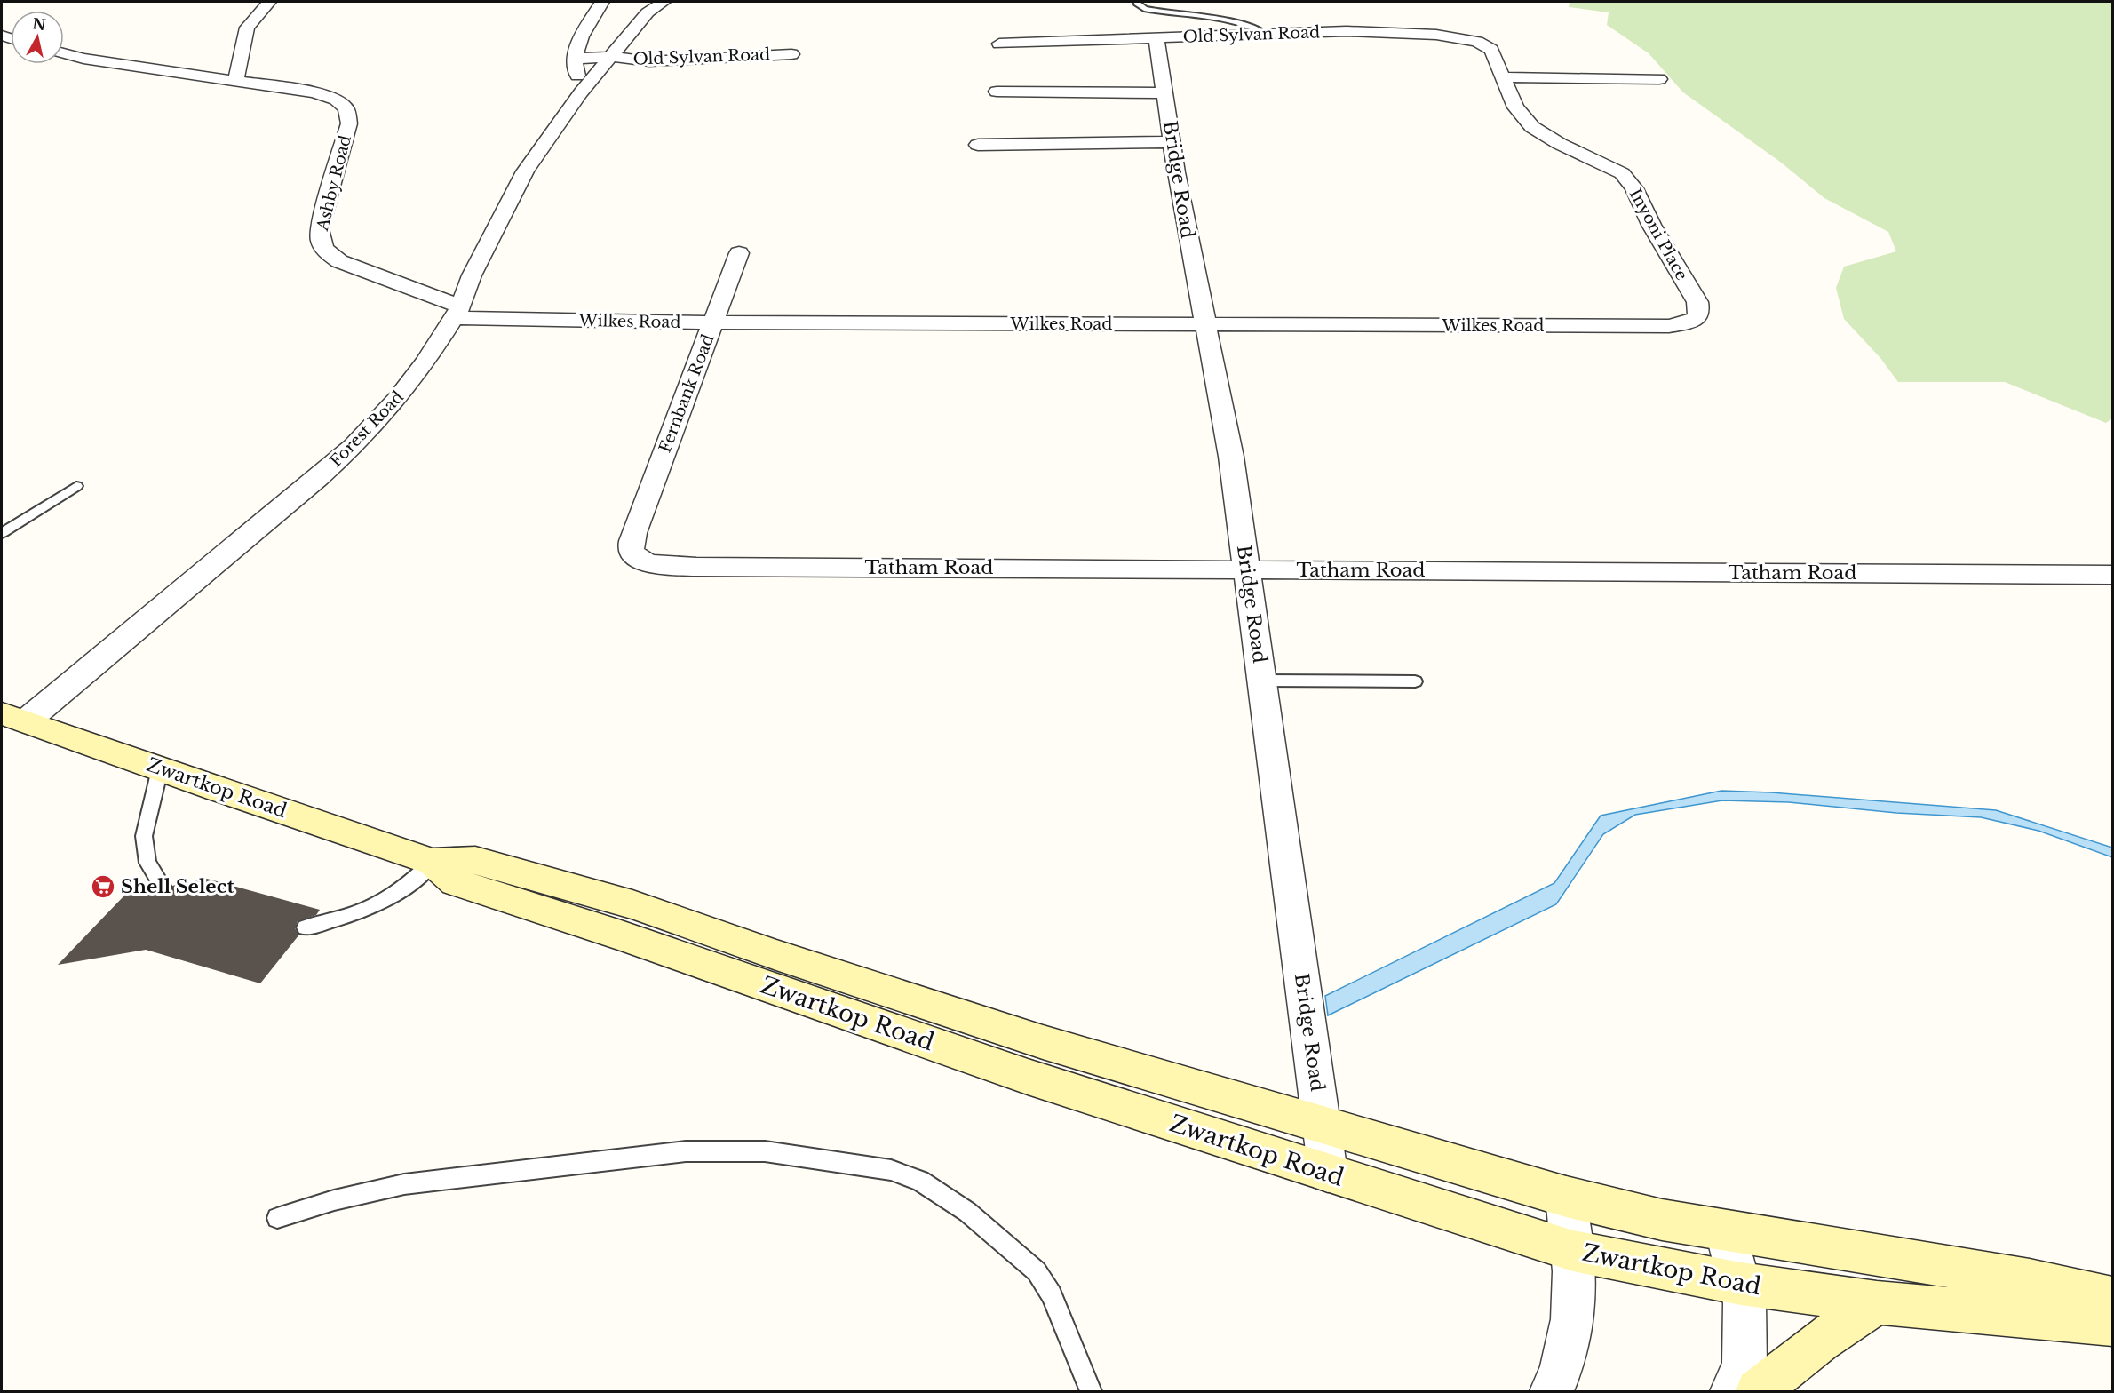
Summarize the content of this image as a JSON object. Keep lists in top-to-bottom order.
{
  "streets": {
    "street": [
      "Old Sylvan Road",
      "Bridge Road",
      "Ashby Road",
      "Inyoni Place",
      "Wilkes Road",
      "Fernbank Road",
      "Forest Road",
      "Tatham Road",
      "Zwartkop Road"
    ]
  },
  "crossings": [
    ["Old Sylvan Road", "Bridge Road"],
    ["Old Sylvan Road", "Inyoni Place"],
    ["Old Sylvan Road", "Forest Road"],
    ["Bridge Road", "Wilkes Road"],
    ["Bridge Road", "Tatham Road"],
    ["Bridge Road", "Zwartkop Road"],
    ["Ashby Road", "Wilkes Road"],
    ["Ashby Road", "Forest Road"],
    ["Inyoni Place", "Wilkes Road"],
    ["Wilkes Road", "Fernbank Road"],
    ["Wilkes Road", "Forest Road"],
    ["Fernbank Road", "Tatham Road"],
    ["Forest Road", "Zwartkop Road"]
  ],
  "places": {
    "supermarket": ["Shell Select"]
  },
  "north": "top"
}
